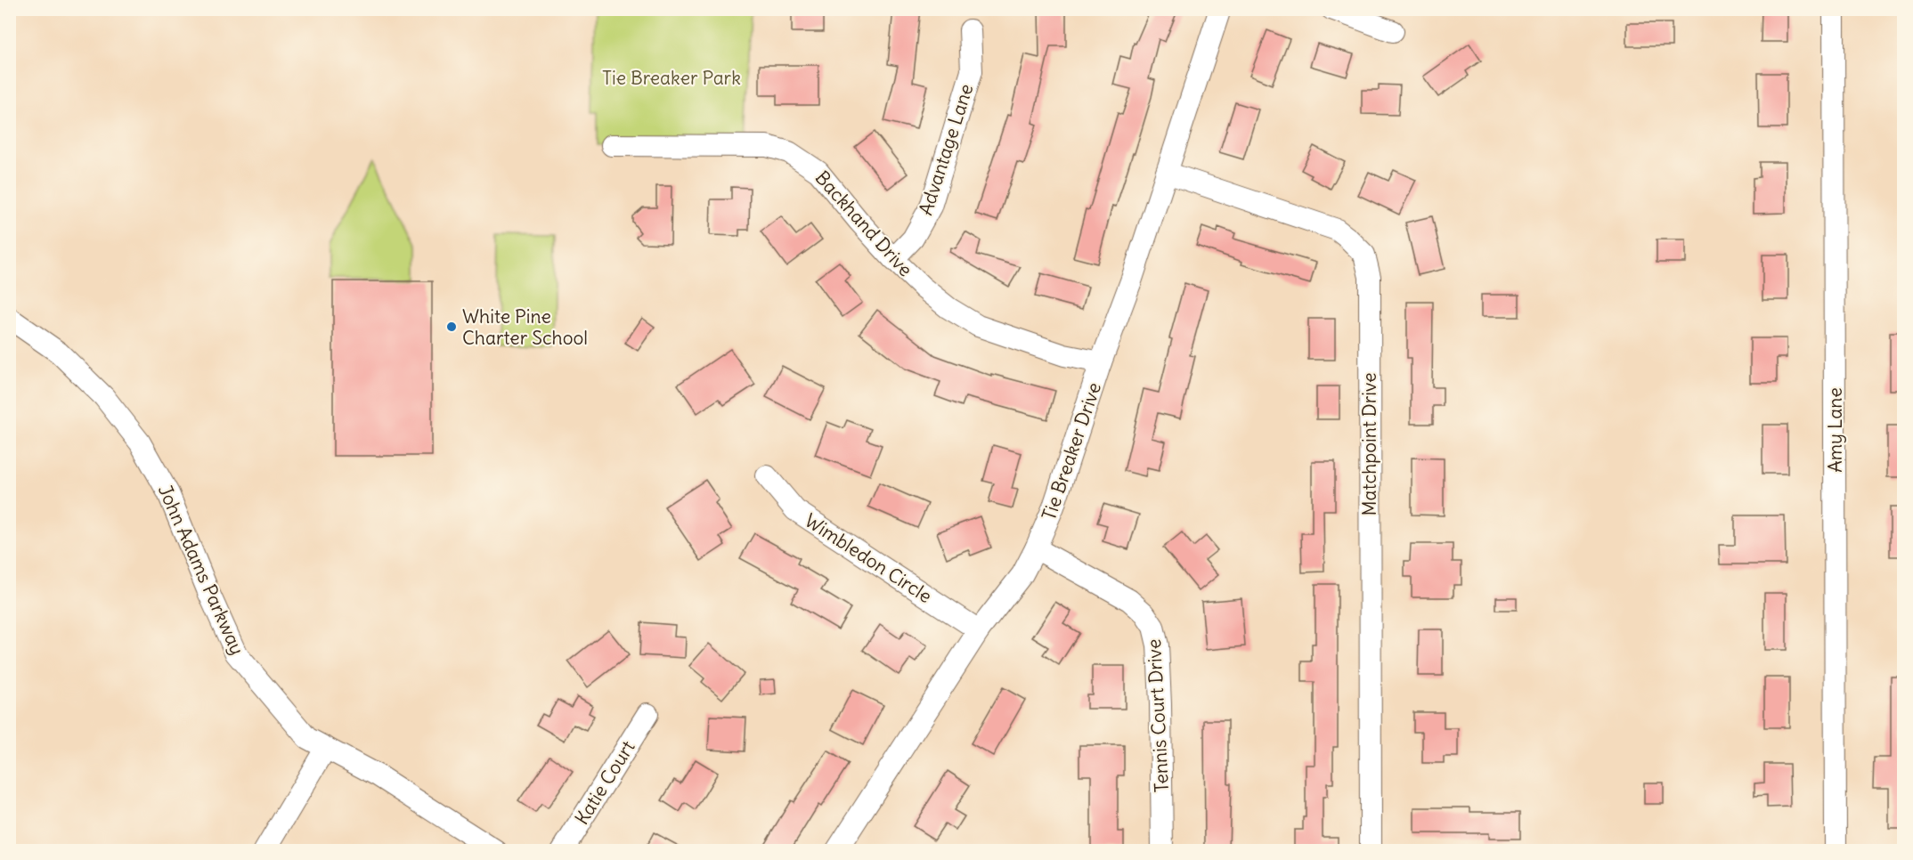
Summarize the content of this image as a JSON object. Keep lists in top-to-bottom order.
{
  "streets": {
    "street": [
      "Advantage Lane",
      "Backhand Drive",
      "Amy Lane",
      "Matchpoint Drive",
      "Tie Breaker Drive",
      "Wimbledon Circle",
      "John Adams Parkway",
      "Tennis Court Drive",
      "Katie Court"
    ]
  },
  "crossings": [
    ["Advantage Lane", "Backhand Drive"],
    ["Backhand Drive", "Tie Breaker Drive"],
    ["Matchpoint Drive", "Tie Breaker Drive"],
    ["Tie Breaker Drive", "Wimbledon Circle"],
    ["Tie Breaker Drive", "Tennis Court Drive"]
  ],
  "parks": ["Tie Breaker Park"],
  "places": ["White Pine Charter School"]
}
